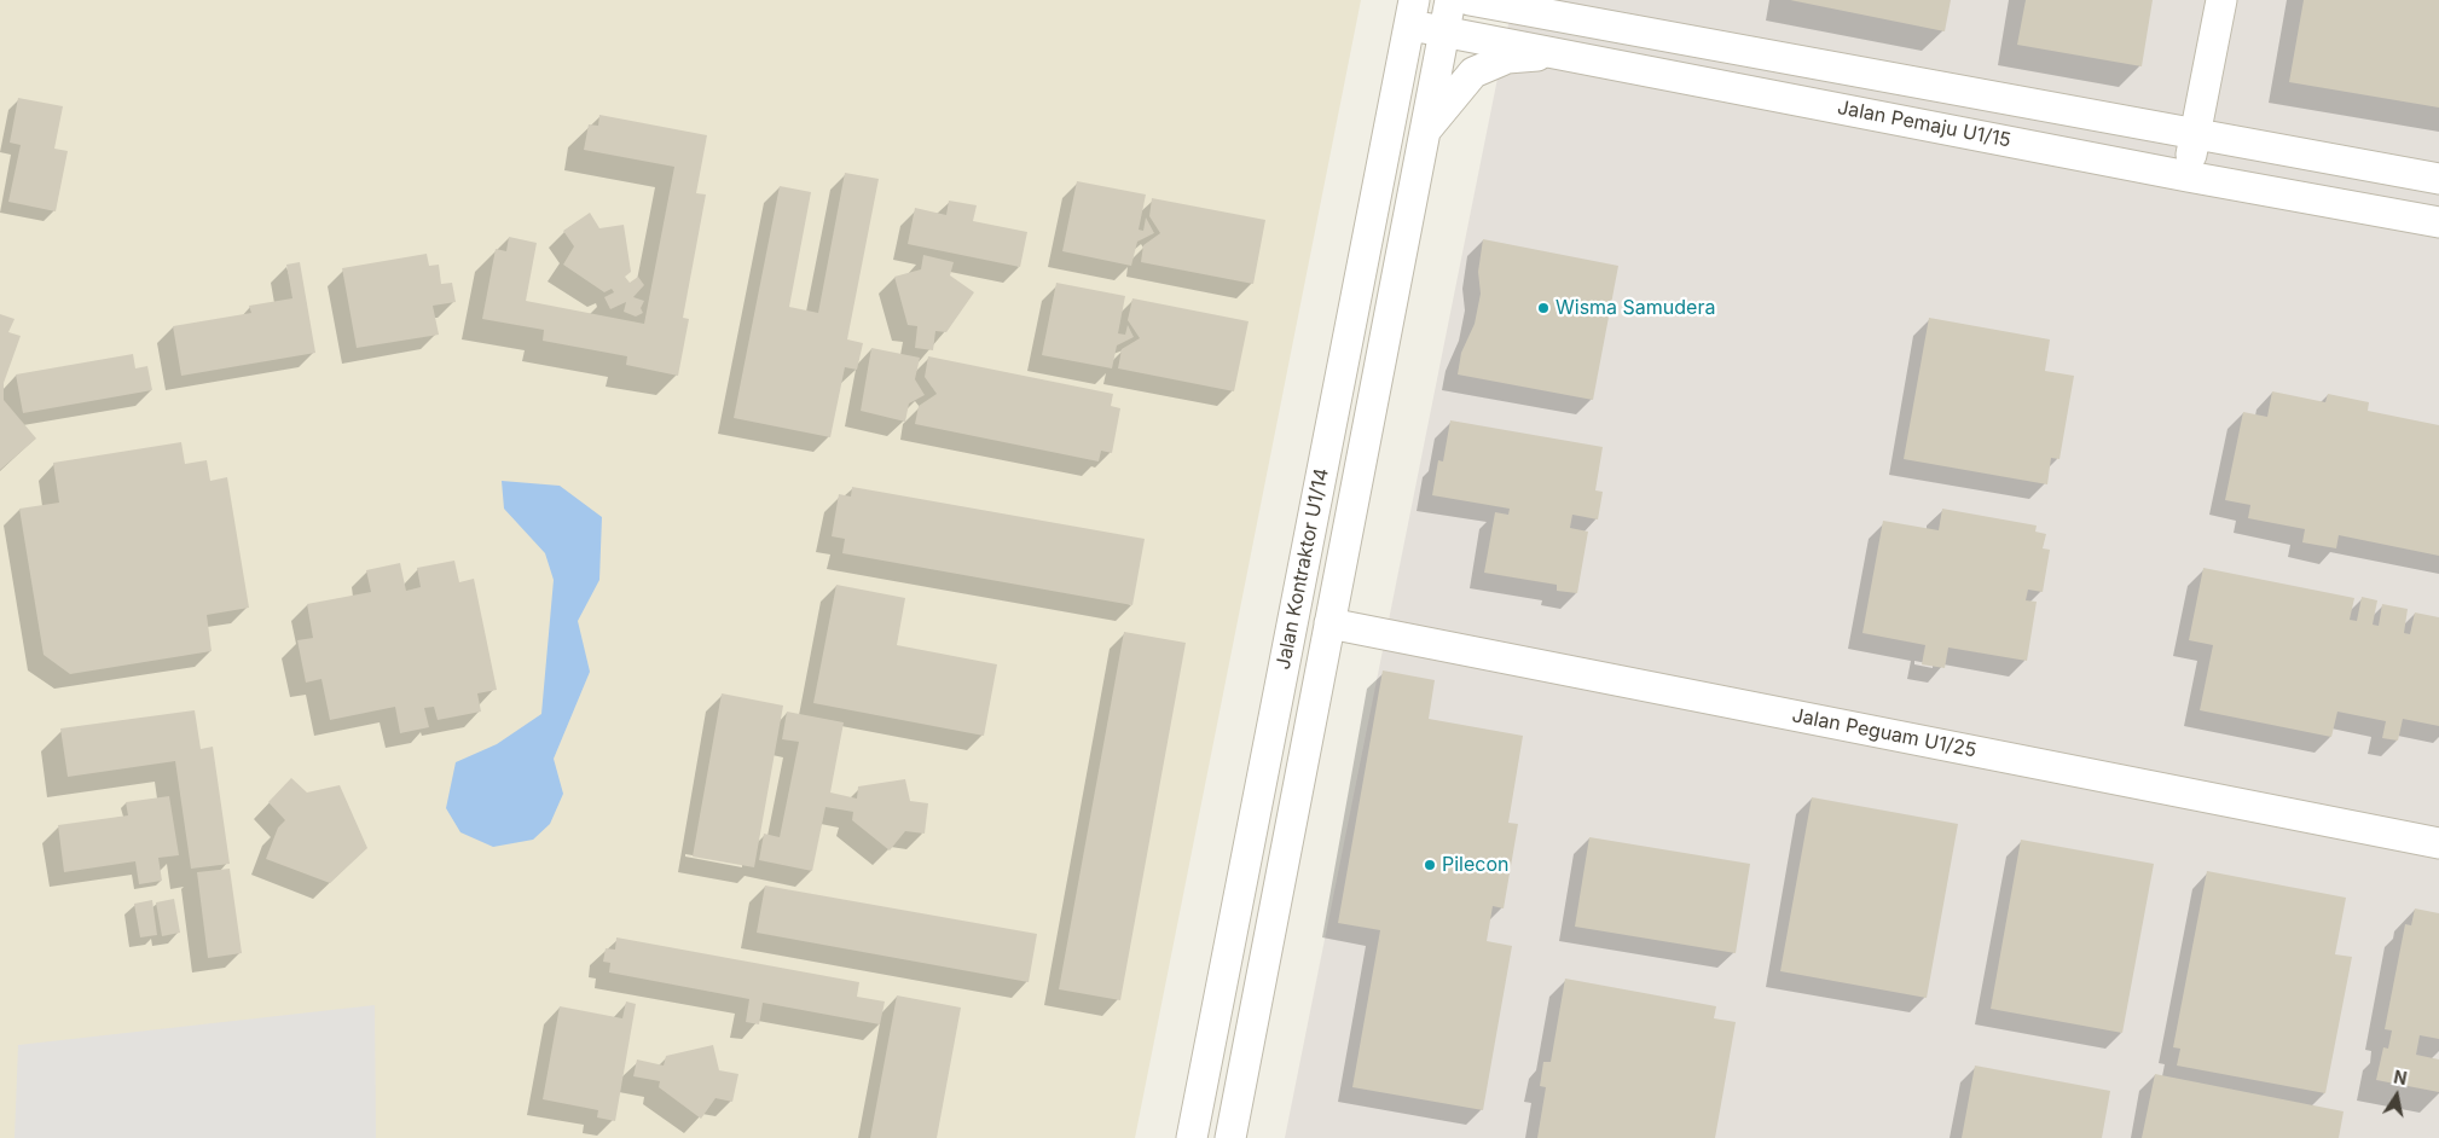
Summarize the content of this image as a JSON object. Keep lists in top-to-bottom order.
{
  "streets": {
    "street": ["Jalan Pemaju U1/15", "Jalan Kontraktor U1/14", "Jalan Peguam U1/25"]
  },
  "crossings": [
    ["Jalan Pemaju U1/15", "Jalan Kontraktor U1/14"],
    ["Jalan Kontraktor U1/14", "Jalan Peguam U1/25"]
  ],
  "places": ["Wisma Samudera", "Pilecon"],
  "north": "top"
}
